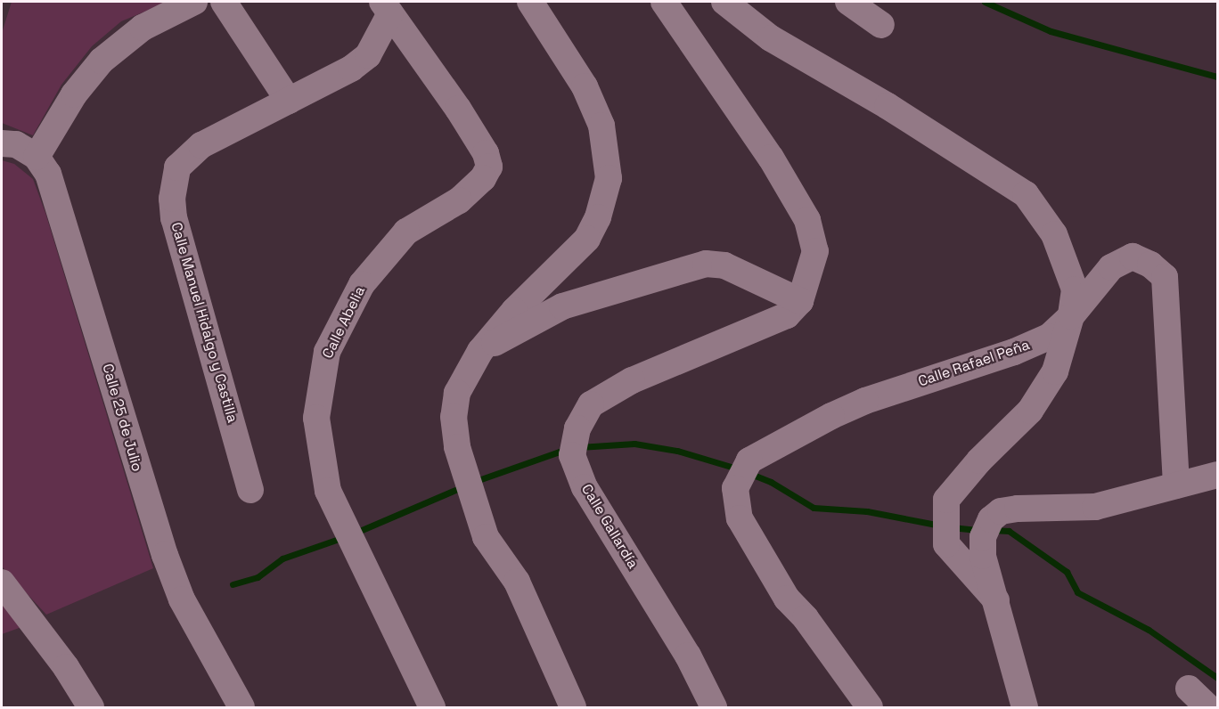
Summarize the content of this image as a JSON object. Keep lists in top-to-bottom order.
{
  "streets": {
    "street": [
      "Calle Manuel Hidalgo y Castilla",
      "Calle Abelia",
      "Calle Rafael Peña",
      "Calle 25 de Julio",
      "Calle Gallardía"
    ]
  },
  "crossings": [
    ["Calle Manuel Hidalgo y Castilla", "Calle Abelia"]
  ]
}
